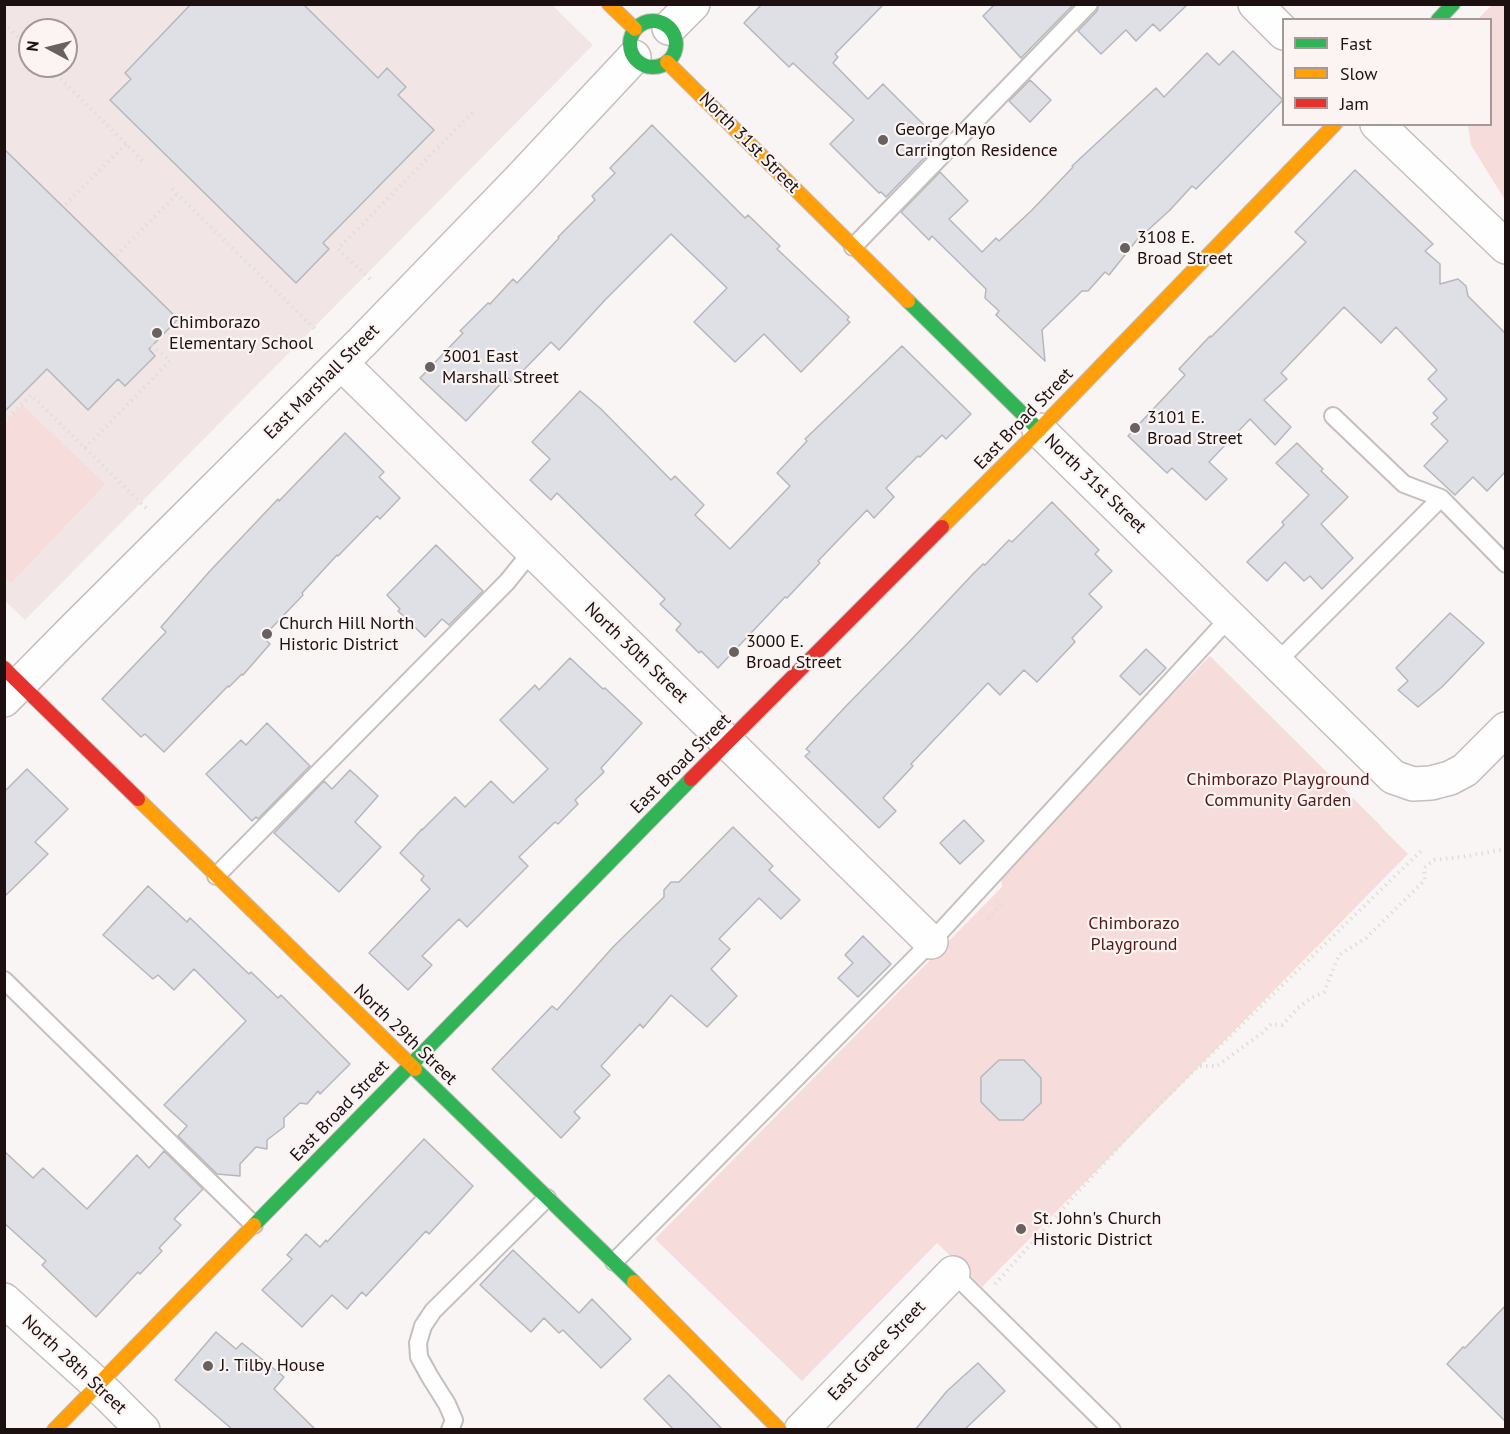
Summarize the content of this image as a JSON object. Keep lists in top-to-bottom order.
{
  "streets": {
    "main road": ["North 31st Street", "East Broad Street", "North 29th Street"],
    "street": [
      "East Marshall Street",
      "North 30th Street",
      "East Grace Street",
      "North 28th Street"
    ]
  },
  "crossings": [
    ["North 31st Street", "East Marshall Street"],
    ["North 31st Street", "East Broad Street"],
    ["East Marshall Street", "North 30th Street"],
    ["East Marshall Street", "North 29th Street"],
    ["East Broad Street", "North 30th Street"],
    ["East Broad Street", "North 29th Street"],
    ["East Broad Street", "North 28th Street"]
  ],
  "parks": ["Chimborazo Playground Community Garden", "Chimborazo Playground"],
  "places": [
    "George Mayo Carrington Residence",
    "3108 E. Broad Street",
    "Chimborazo Elementary School",
    "3001 East Marshall Street",
    "3101 E. Broad Street",
    "Church Hill North Historic District",
    "3000 E. Broad Street",
    "St. John's Church Historic District",
    "J. Tilby House"
  ],
  "legend": ["Fast", "Slow", "Jam"],
  "north": "left"
}
